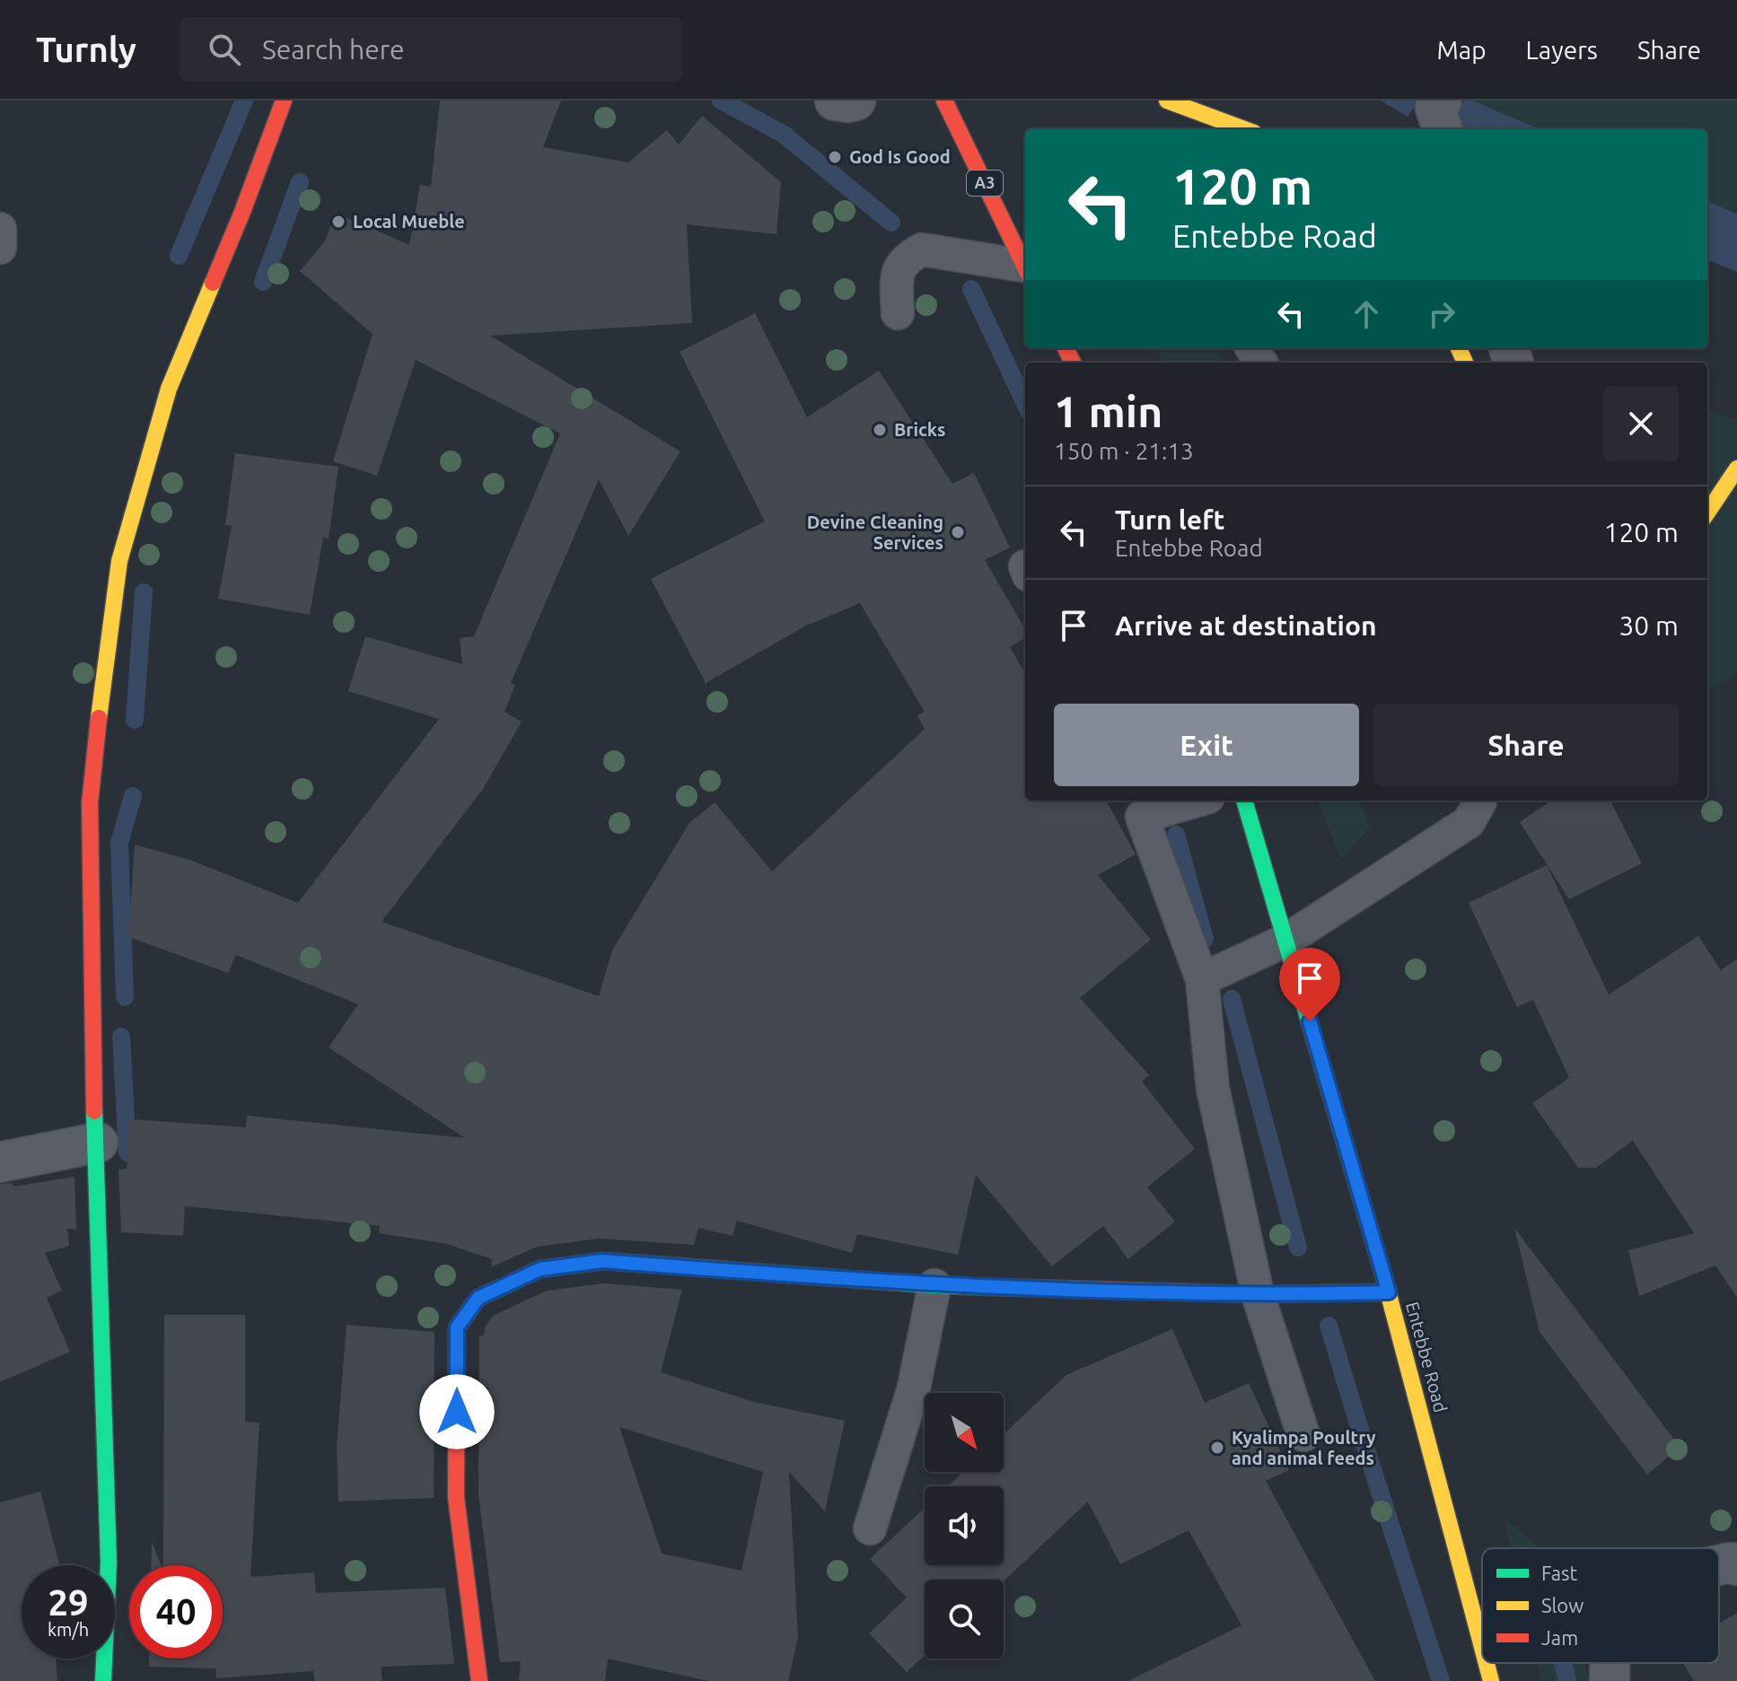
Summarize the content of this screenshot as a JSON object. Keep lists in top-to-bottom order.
{
  "streets": {
    "street": ["A3", "Entebbe Road"]
  },
  "places": [
    "God Is Good",
    "Local Mueble",
    "Bricks",
    "Devine Cleaning Services",
    "Kyalimpa Poultry and animal feeds"
  ],
  "legend": ["Fast", "Slow", "Jam"],
  "north": "bottom right",
  "page": {
    "header": "Turnly",
    "search": "Search here",
    "nav": ["Map", "Layers", "Share"],
    "turn": ["120 m", "Entebbe Road"],
    "heading": ["1 min", "150 m · 21:13"],
    "list": [
      {
        "name": "Turn left",
        "note": "Entebbe Road",
        "value": "120 m"
      },
      {
        "name": "Arrive at destination",
        "value": "30 m"
      }
    ],
    "buttons": ["Exit", "Share"],
    "speed": "29 km/h",
    "limit": "40"
  }
}
